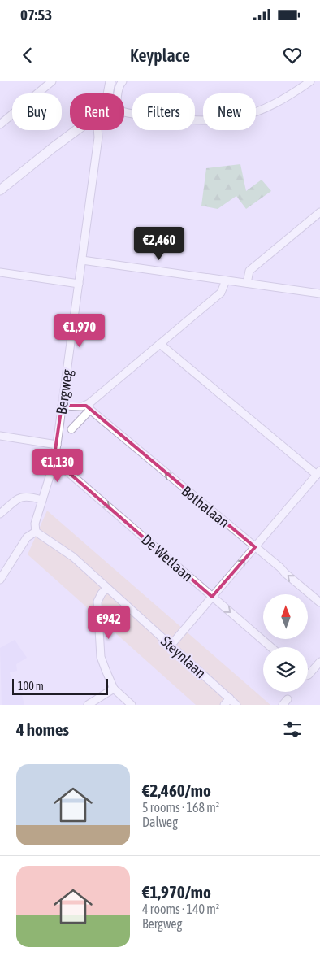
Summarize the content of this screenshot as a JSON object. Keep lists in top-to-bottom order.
{
  "streets": {
    "street": [
      "Bergweg",
      "Bothalaan",
      "De Wetlaan",
      "Steynlaan"
    ]
  },
  "crossings": [
    ["Bergweg", "De Wetlaan"],
    ["Bergweg", "Steynlaan"]
  ],
  "one_way": ["Bothalaan", "De Wetlaan"],
  "scale_bar": "100 m",
  "north": "top",
  "page": {
    "status": "07:53",
    "header": "Keyplace",
    "chip": [
      "Buy",
      "Rent",
      "Filters",
      "New"
    ],
    "price": [
      "€2,460",
      "€1,970",
      "€1,130",
      "€942"
    ],
    "scale": "100 m",
    "heading": "4 homes",
    "list": [
      {
        "name": "€2,460/mo",
        "note": "5 rooms · 168 m² · Dalweg"
      },
      {
        "name": "€1,970/mo",
        "note": "4 rooms · 140 m² · Bergweg"
      }
    ]
  }
}
